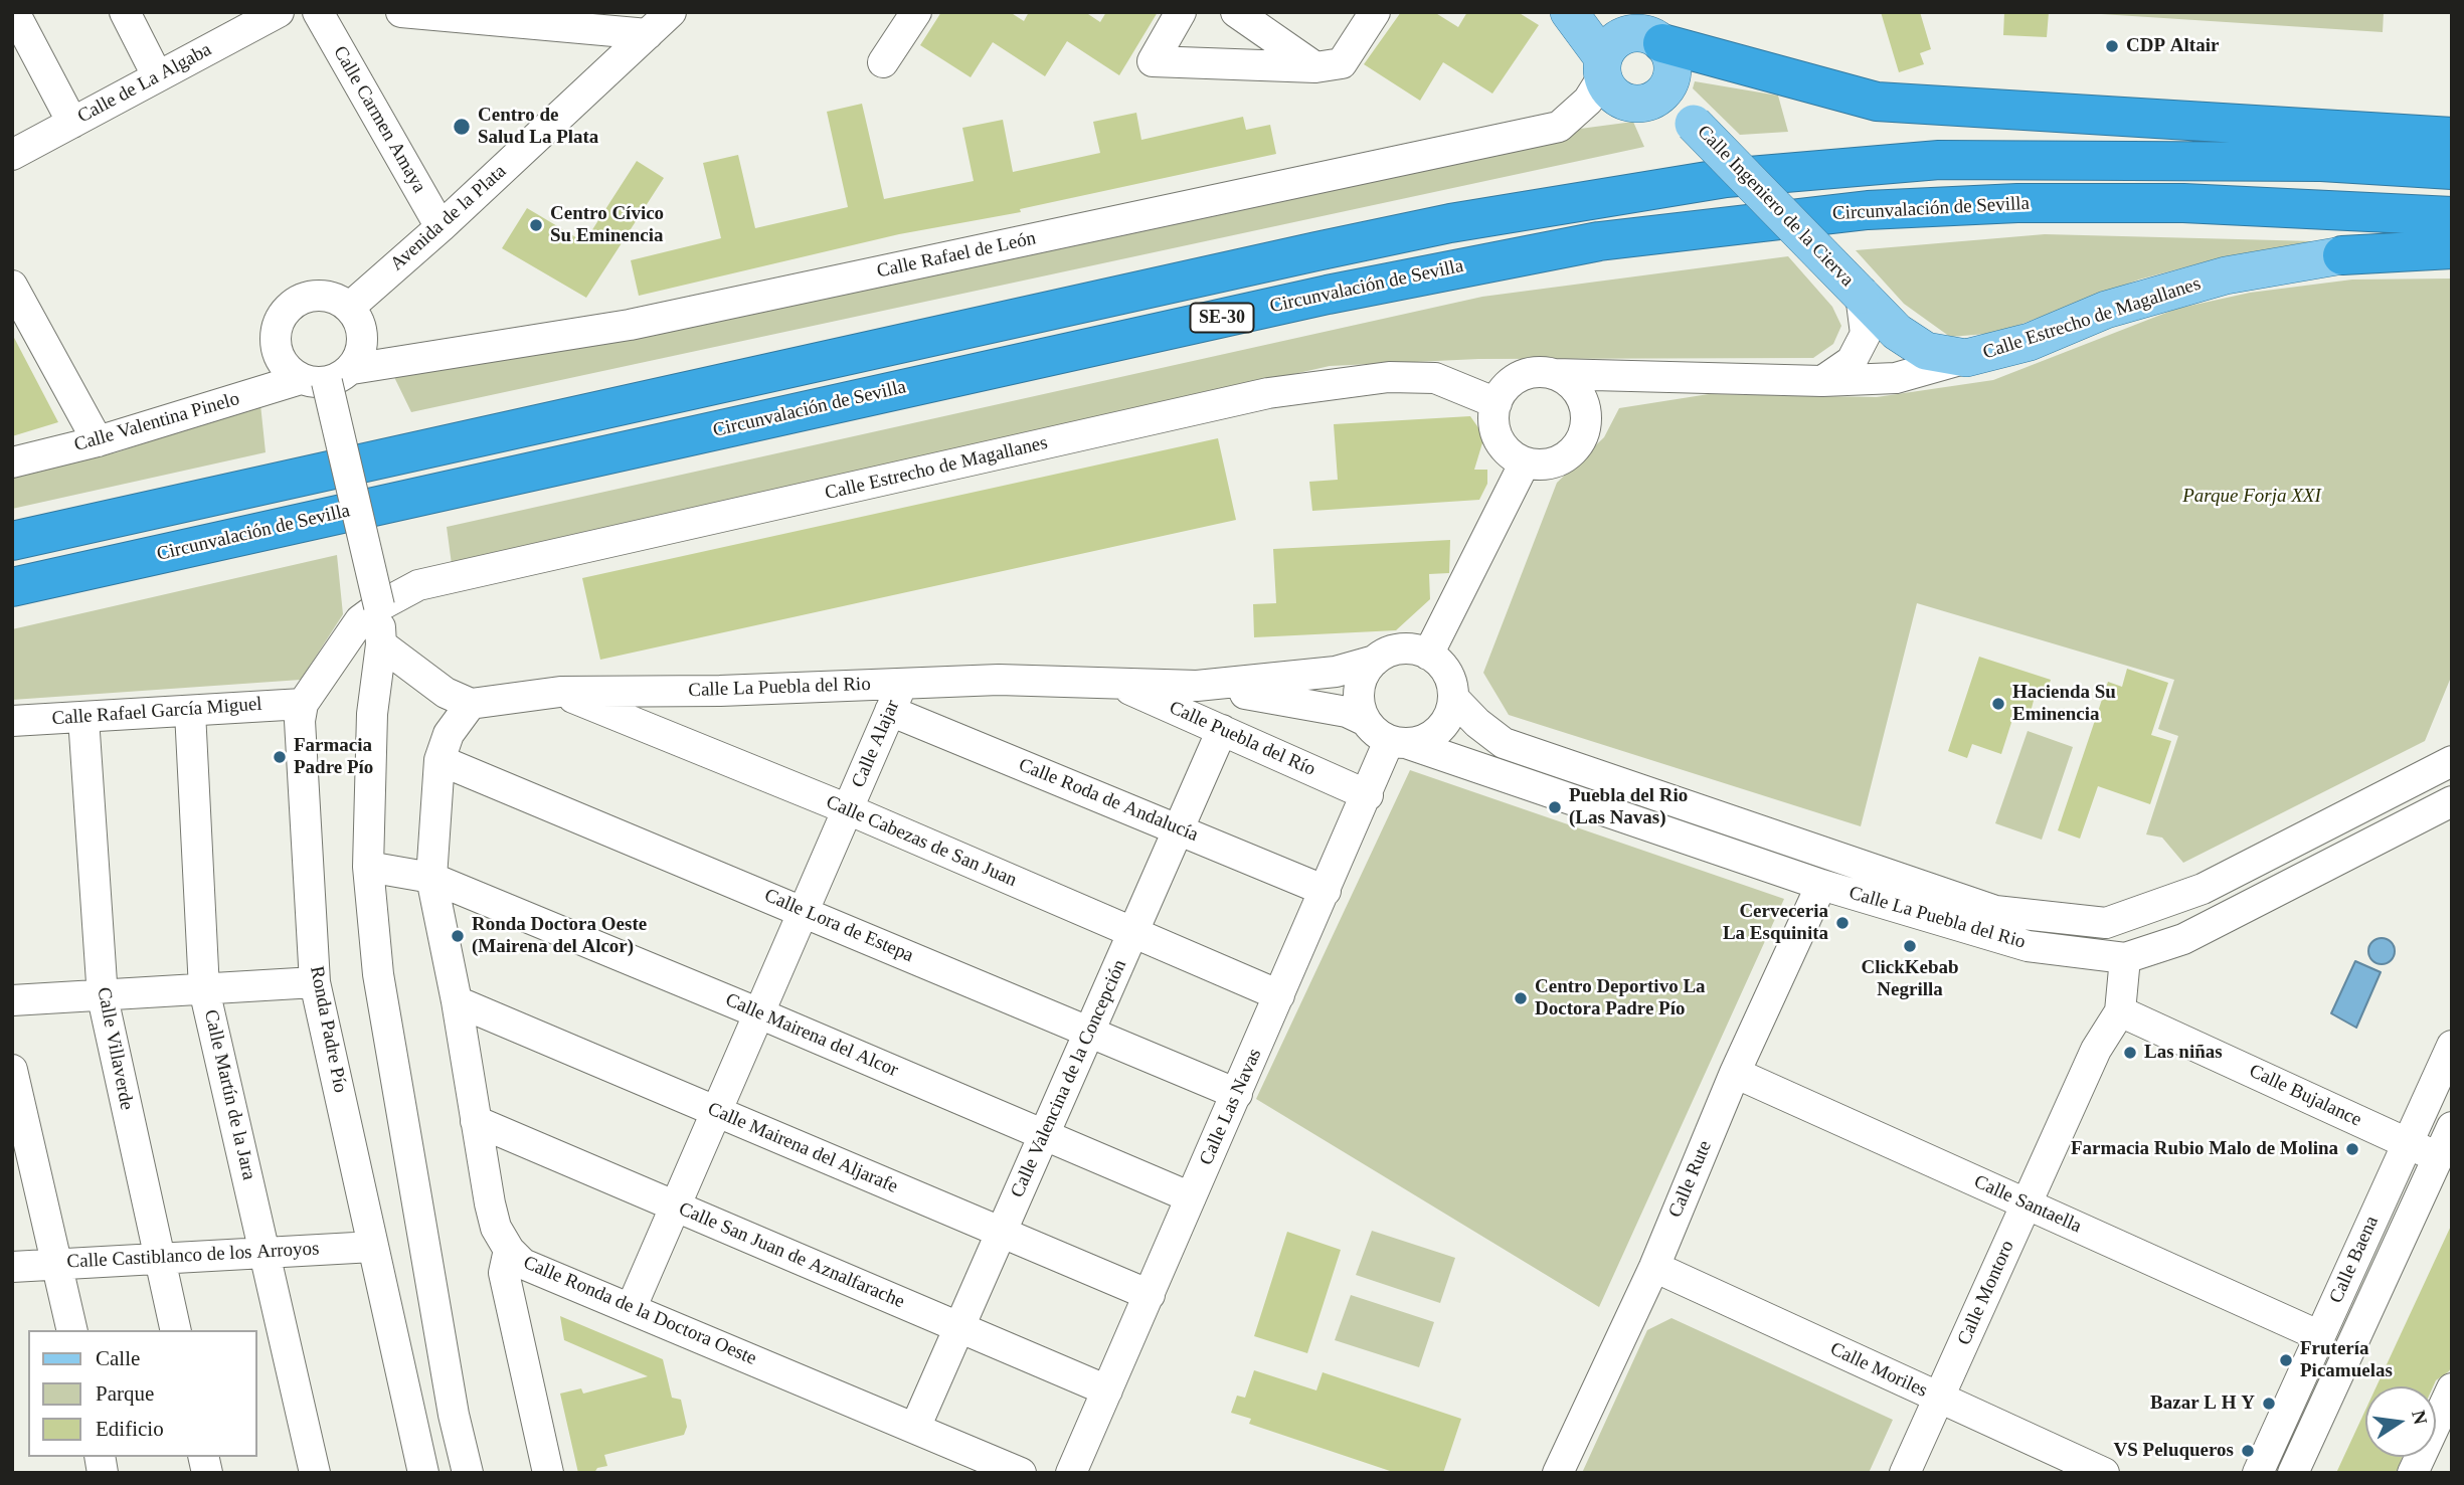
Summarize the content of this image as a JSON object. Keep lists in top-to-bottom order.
{
  "streets": {
    "highway": ["Circunvalación de Sevilla", "SE-30"],
    "main road": ["Calle Ingeniero de la Cierva", "Calle Estrecho de Magallanes"],
    "street": [
      "Calle de La Algaba",
      "Calle Carmen Amaya",
      "Avenida de la Plata",
      "Calle Rafael de León",
      "Calle Valentina Pinelo",
      "Calle La Puebla del Rio",
      "Calle Rafael García Miguel",
      "Calle Puebla del Río",
      "Calle Alajar",
      "Calle Roda de Andalucía",
      "Calle Cabezas de San Juan",
      "Calle Lora de Estepa",
      "Ronda Padre Pío",
      "Calle Mairena del Alcor",
      "Calle Villaverde",
      "Calle Valencina de la Concepción",
      "Calle Martín de la Jara",
      "Calle Bujalance",
      "Calle Las Navas",
      "Calle Mairena del Aljarafe",
      "Calle Rute",
      "Calle Santaella",
      "Calle Castiblanco de los Arroyos",
      "Calle San Juan de Aznalfarache",
      "Calle Baena",
      "Calle Montoro",
      "Calle Ronda de la Doctora Oeste",
      "Calle Moriles"
    ]
  },
  "crossings": [
    ["Calle Carmen Amaya", "Avenida de la Plata"],
    ["Calle Ingeniero de la Cierva", "Calle Rafael de León"],
    ["Calle Ingeniero de la Cierva", "Calle Estrecho de Magallanes"],
    ["Avenida de la Plata", "Calle Rafael de León"],
    ["Avenida de la Plata", "Calle Valentina Pinelo"],
    ["Calle Rafael de León", "Calle Valentina Pinelo"],
    ["Calle La Puebla del Rio", "Calle Puebla del Río"],
    ["Calle La Puebla del Rio", "Calle Alajar"],
    ["Calle La Puebla del Rio", "Calle Cabezas de San Juan"],
    ["Calle La Puebla del Rio", "Calle Las Navas"],
    ["Calle La Puebla del Rio", "Calle Rute"],
    ["Calle La Puebla del Rio", "Calle Montoro"],
    ["Calle La Puebla del Rio", "Calle Ronda de la Doctora Oeste"],
    ["Calle Rafael García Miguel", "Ronda Padre Pío"],
    ["Calle Rafael García Miguel", "Calle Villaverde"],
    ["Calle Rafael García Miguel", "Calle Martín de la Jara"],
    ["Calle Puebla del Río", "Calle Valencina de la Concepción"],
    ["Calle Puebla del Río", "Calle Las Navas"],
    ["Calle Alajar", "Calle Roda de Andalucía"],
    ["Calle Alajar", "Calle Cabezas de San Juan"],
    ["Calle Alajar", "Calle Lora de Estepa"],
    ["Calle Alajar", "Calle Mairena del Alcor"],
    ["Calle Alajar", "Calle Mairena del Aljarafe"],
    ["Calle Alajar", "Calle San Juan de Aznalfarache"],
    ["Calle Alajar", "Calle Ronda de la Doctora Oeste"],
    ["Calle Roda de Andalucía", "Calle Valencina de la Concepción"],
    ["Calle Roda de Andalucía", "Calle Las Navas"],
    ["Calle Cabezas de San Juan", "Calle Valencina de la Concepción"],
    ["Calle Cabezas de San Juan", "Calle Las Navas"],
    ["Calle Lora de Estepa", "Calle Valencina de la Concepción"],
    ["Calle Lora de Estepa", "Calle Las Navas"],
    ["Calle Lora de Estepa", "Calle Ronda de la Doctora Oeste"],
    ["Ronda Padre Pío", "Calle Castiblanco de los Arroyos"],
    ["Calle Mairena del Alcor", "Calle Valencina de la Concepción"],
    ["Calle Mairena del Alcor", "Calle Las Navas"],
    ["Calle Mairena del Alcor", "Calle Ronda de la Doctora Oeste"],
    ["Calle Villaverde", "Calle Castiblanco de los Arroyos"],
    ["Calle Valencina de la Concepción", "Calle Mairena del Aljarafe"],
    ["Calle Valencina de la Concepción", "Calle San Juan de Aznalfarache"],
    ["Calle Valencina de la Concepción", "Calle Ronda de la Doctora Oeste"],
    ["Calle Martín de la Jara", "Calle Castiblanco de los Arroyos"],
    ["Calle Bujalance", "Calle Baena"],
    ["Calle Bujalance", "Calle Montoro"],
    ["Calle Las Navas", "Calle Mairena del Aljarafe"],
    ["Calle Las Navas", "Calle San Juan de Aznalfarache"],
    ["Calle Mairena del Aljarafe", "Calle Ronda de la Doctora Oeste"],
    ["Calle Rute", "Calle Santaella"],
    ["Calle Rute", "Calle Moriles"],
    ["Calle Santaella", "Calle Baena"],
    ["Calle Santaella", "Calle Montoro"],
    ["Calle San Juan de Aznalfarache", "Calle Ronda de la Doctora Oeste"],
    ["Calle Montoro", "Calle Moriles"]
  ],
  "parks": ["Parque Forja XXI"],
  "places": [
    "CDP Altair",
    "Centro de Salud La Plata",
    "Centro Cívico Su Eminencia",
    "Hacienda Su Eminencia",
    "Farmacia Padre Pío",
    "Puebla del Rio (Las Navas)",
    "Cerveceria La Esquinita",
    "Ronda Doctora Oeste (Mairena del Alcor)",
    "ClickKebab Negrilla",
    "Centro Deportivo La Doctora Padre Pío",
    "Las niñas",
    "Farmacia Rubio Malo de Molina",
    "Frutería Picamuelas",
    "Bazar L H Y",
    "VS Peluqueros"
  ],
  "legend": ["Calle", "Parque", "Edificio"],
  "north": "right"
}
